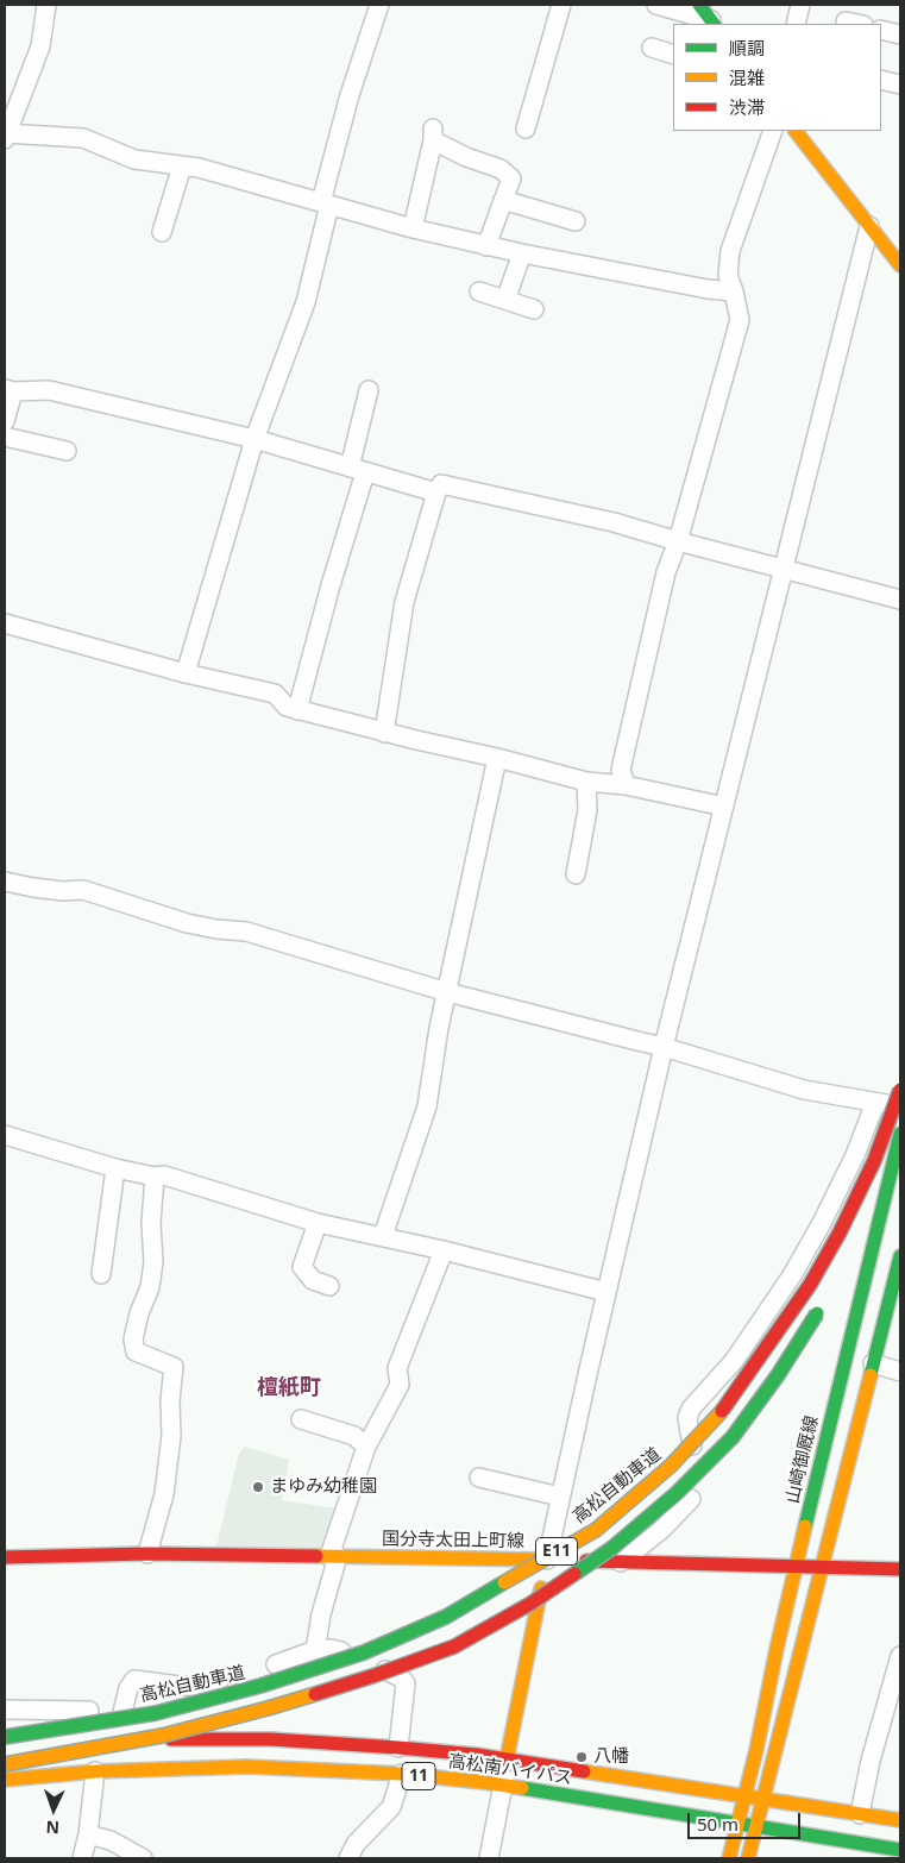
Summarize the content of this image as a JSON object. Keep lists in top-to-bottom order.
{
  "streets": {
    "main road": [
      "山崎御厩線",
      "高松自動車道",
      "国分寺太田上町線",
      "E11",
      "高松南バイパス",
      "11"
    ]
  },
  "crossings": [
    ["山崎御厩線", "国分寺太田上町線"],
    ["山崎御厩線", "高松南バイパス"]
  ],
  "districts": ["檀紙町"],
  "places": ["まゆみ幼稚園", "八幡"],
  "legend": ["順調", "混雑", "渋滞"],
  "scale_bar": "50 m",
  "north": "bottom"
}
